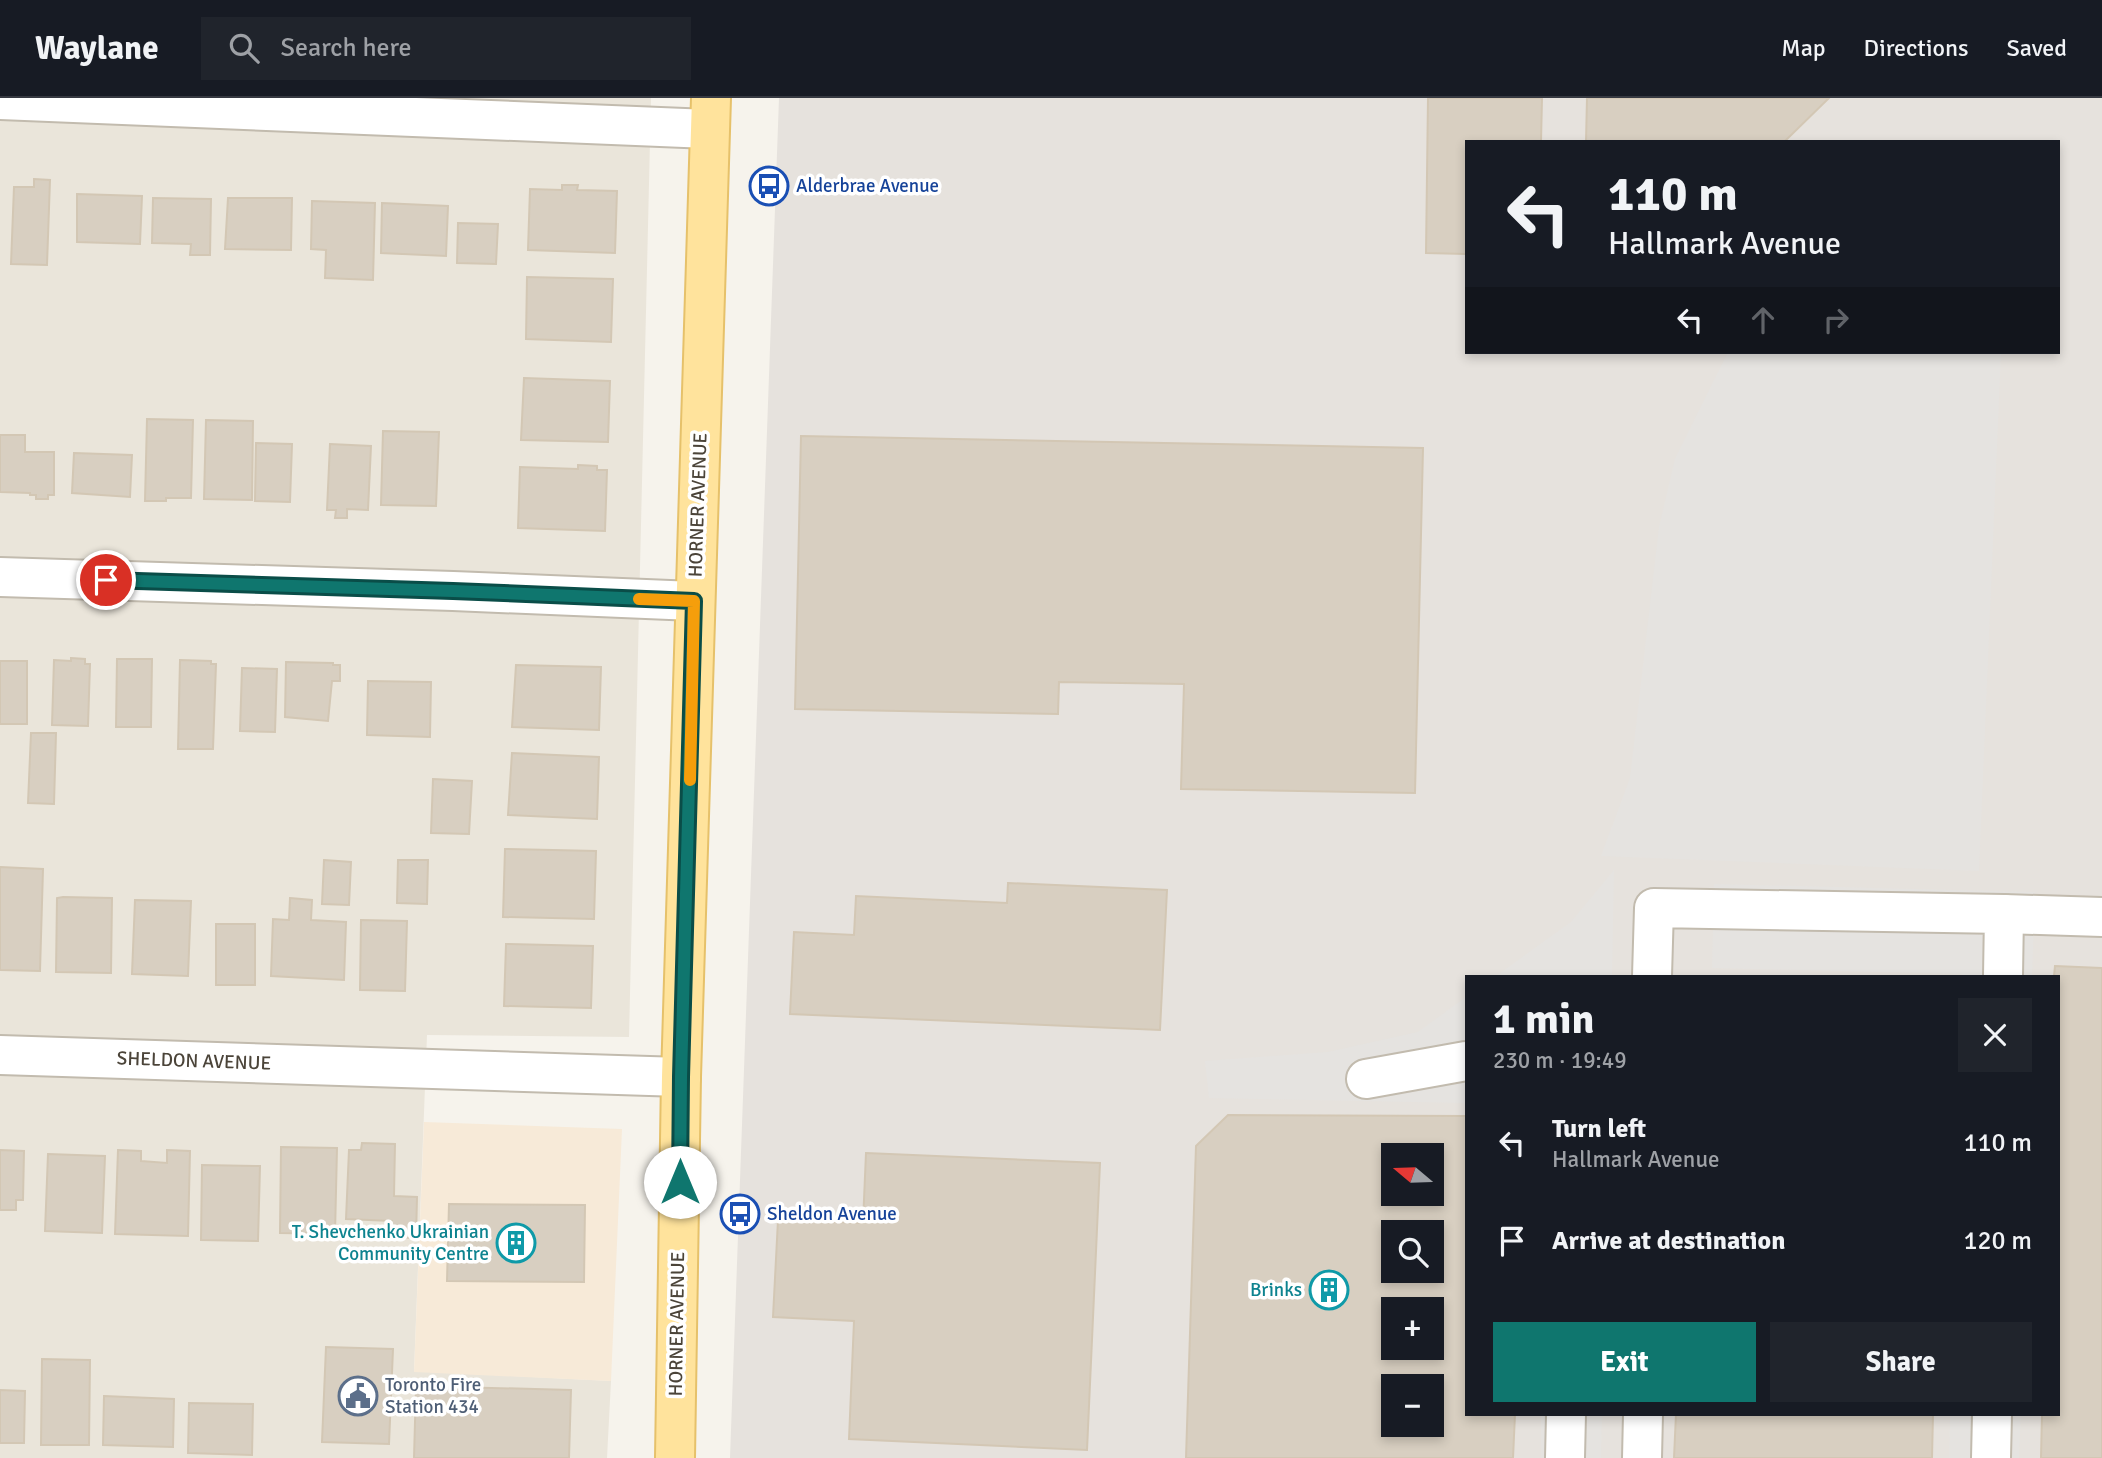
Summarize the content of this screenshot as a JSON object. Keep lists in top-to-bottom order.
{
  "streets": {
    "main road": ["HORNER AVENUE"],
    "street": ["SHELDON AVENUE"]
  },
  "crossings": [
    ["HORNER AVENUE", "SHELDON AVENUE"]
  ],
  "places": {
    "bus stop": ["Alderbrae Avenue", "Sheldon Avenue"],
    "building": ["T. Shevchenko Ukrainian Community Centre", "Brinks"],
    "public building": ["Toronto Fire Station 434"]
  },
  "north": "left",
  "page": {
    "header": "Waylane",
    "search": "Search here",
    "nav": ["Map", "Directions", "Saved"],
    "turn": ["110 m", "Hallmark Avenue"],
    "heading": ["1 min", "230 m · 19:49"],
    "list": [
      {
        "name": "Turn left",
        "note": "Hallmark Avenue",
        "value": "110 m"
      },
      {
        "name": "Arrive at destination",
        "value": "120 m"
      }
    ],
    "map_buttons": ["+", "−"],
    "buttons": ["Exit", "Share"]
  }
}
